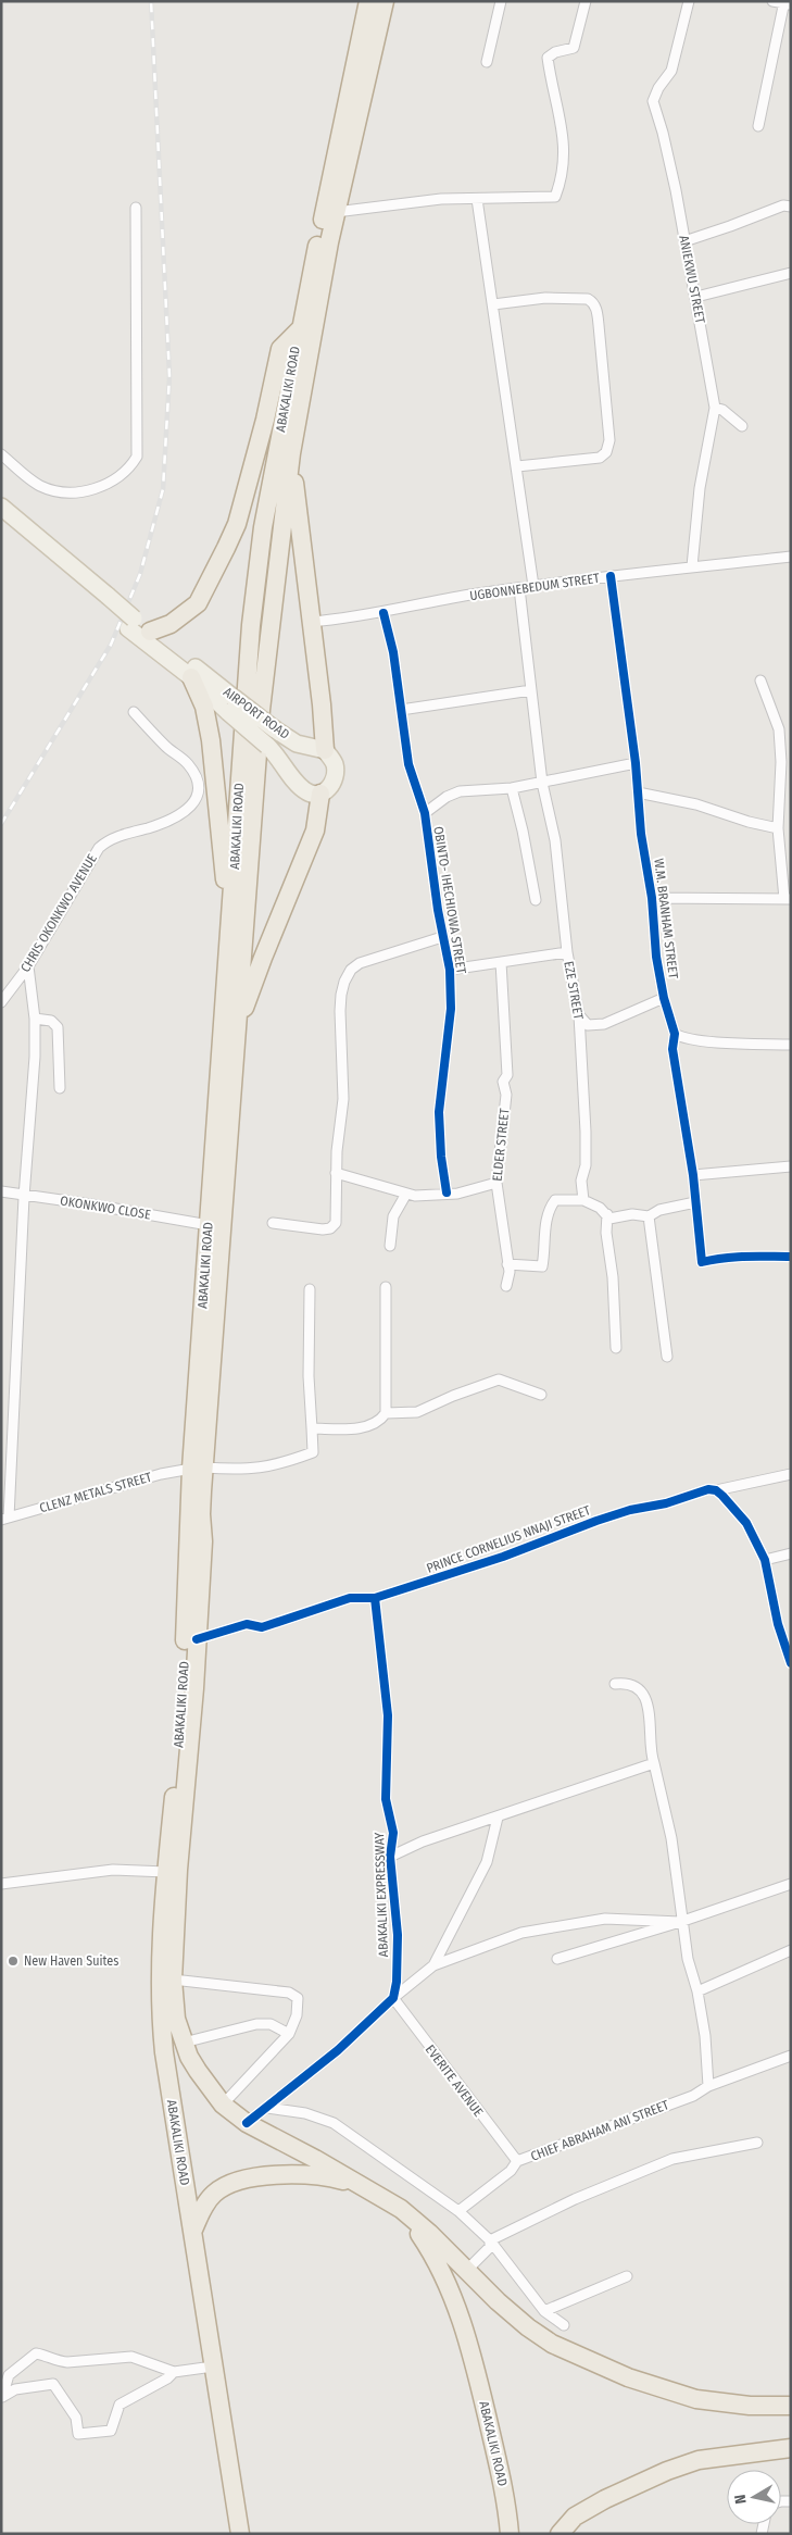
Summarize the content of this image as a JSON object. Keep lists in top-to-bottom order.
{
  "streets": {
    "highway": ["ABAKALIKI ROAD"],
    "main road": ["AIRPORT ROAD"],
    "street": [
      "ANIEKWU STREET",
      "UGBONNEBEDUM STREET",
      "OBINTO- IHECHIOWA STREET",
      "CHRIS OKONKWO AVENUE",
      "W.M. BRANHAM STREET",
      "EZE STREET",
      "ELDER STREET",
      "OKONKWO CLOSE",
      "CLENZ METALS STREET",
      "PRINCE CORNELIUS NNAJI STREET",
      "ABAKALIKI EXPRESSWAY",
      "EVERITE AVENUE",
      "CHIEF ABRAHAM ANI STREET"
    ]
  },
  "crossings": [
    ["ANIEKWU STREET", "UGBONNEBEDUM STREET"],
    ["ABAKALIKI ROAD", "OKONKWO CLOSE"],
    ["ABAKALIKI ROAD", "CLENZ METALS STREET"],
    ["ABAKALIKI ROAD", "PRINCE CORNELIUS NNAJI STREET"],
    ["UGBONNEBEDUM STREET", "OBINTO- IHECHIOWA STREET"],
    ["UGBONNEBEDUM STREET", "W.M. BRANHAM STREET"],
    ["UGBONNEBEDUM STREET", "EZE STREET"],
    ["PRINCE CORNELIUS NNAJI STREET", "ABAKALIKI EXPRESSWAY"],
    ["ABAKALIKI EXPRESSWAY", "EVERITE AVENUE"],
    ["EVERITE AVENUE", "CHIEF ABRAHAM ANI STREET"]
  ],
  "places": ["New Haven Suites"],
  "north": "left"
}
